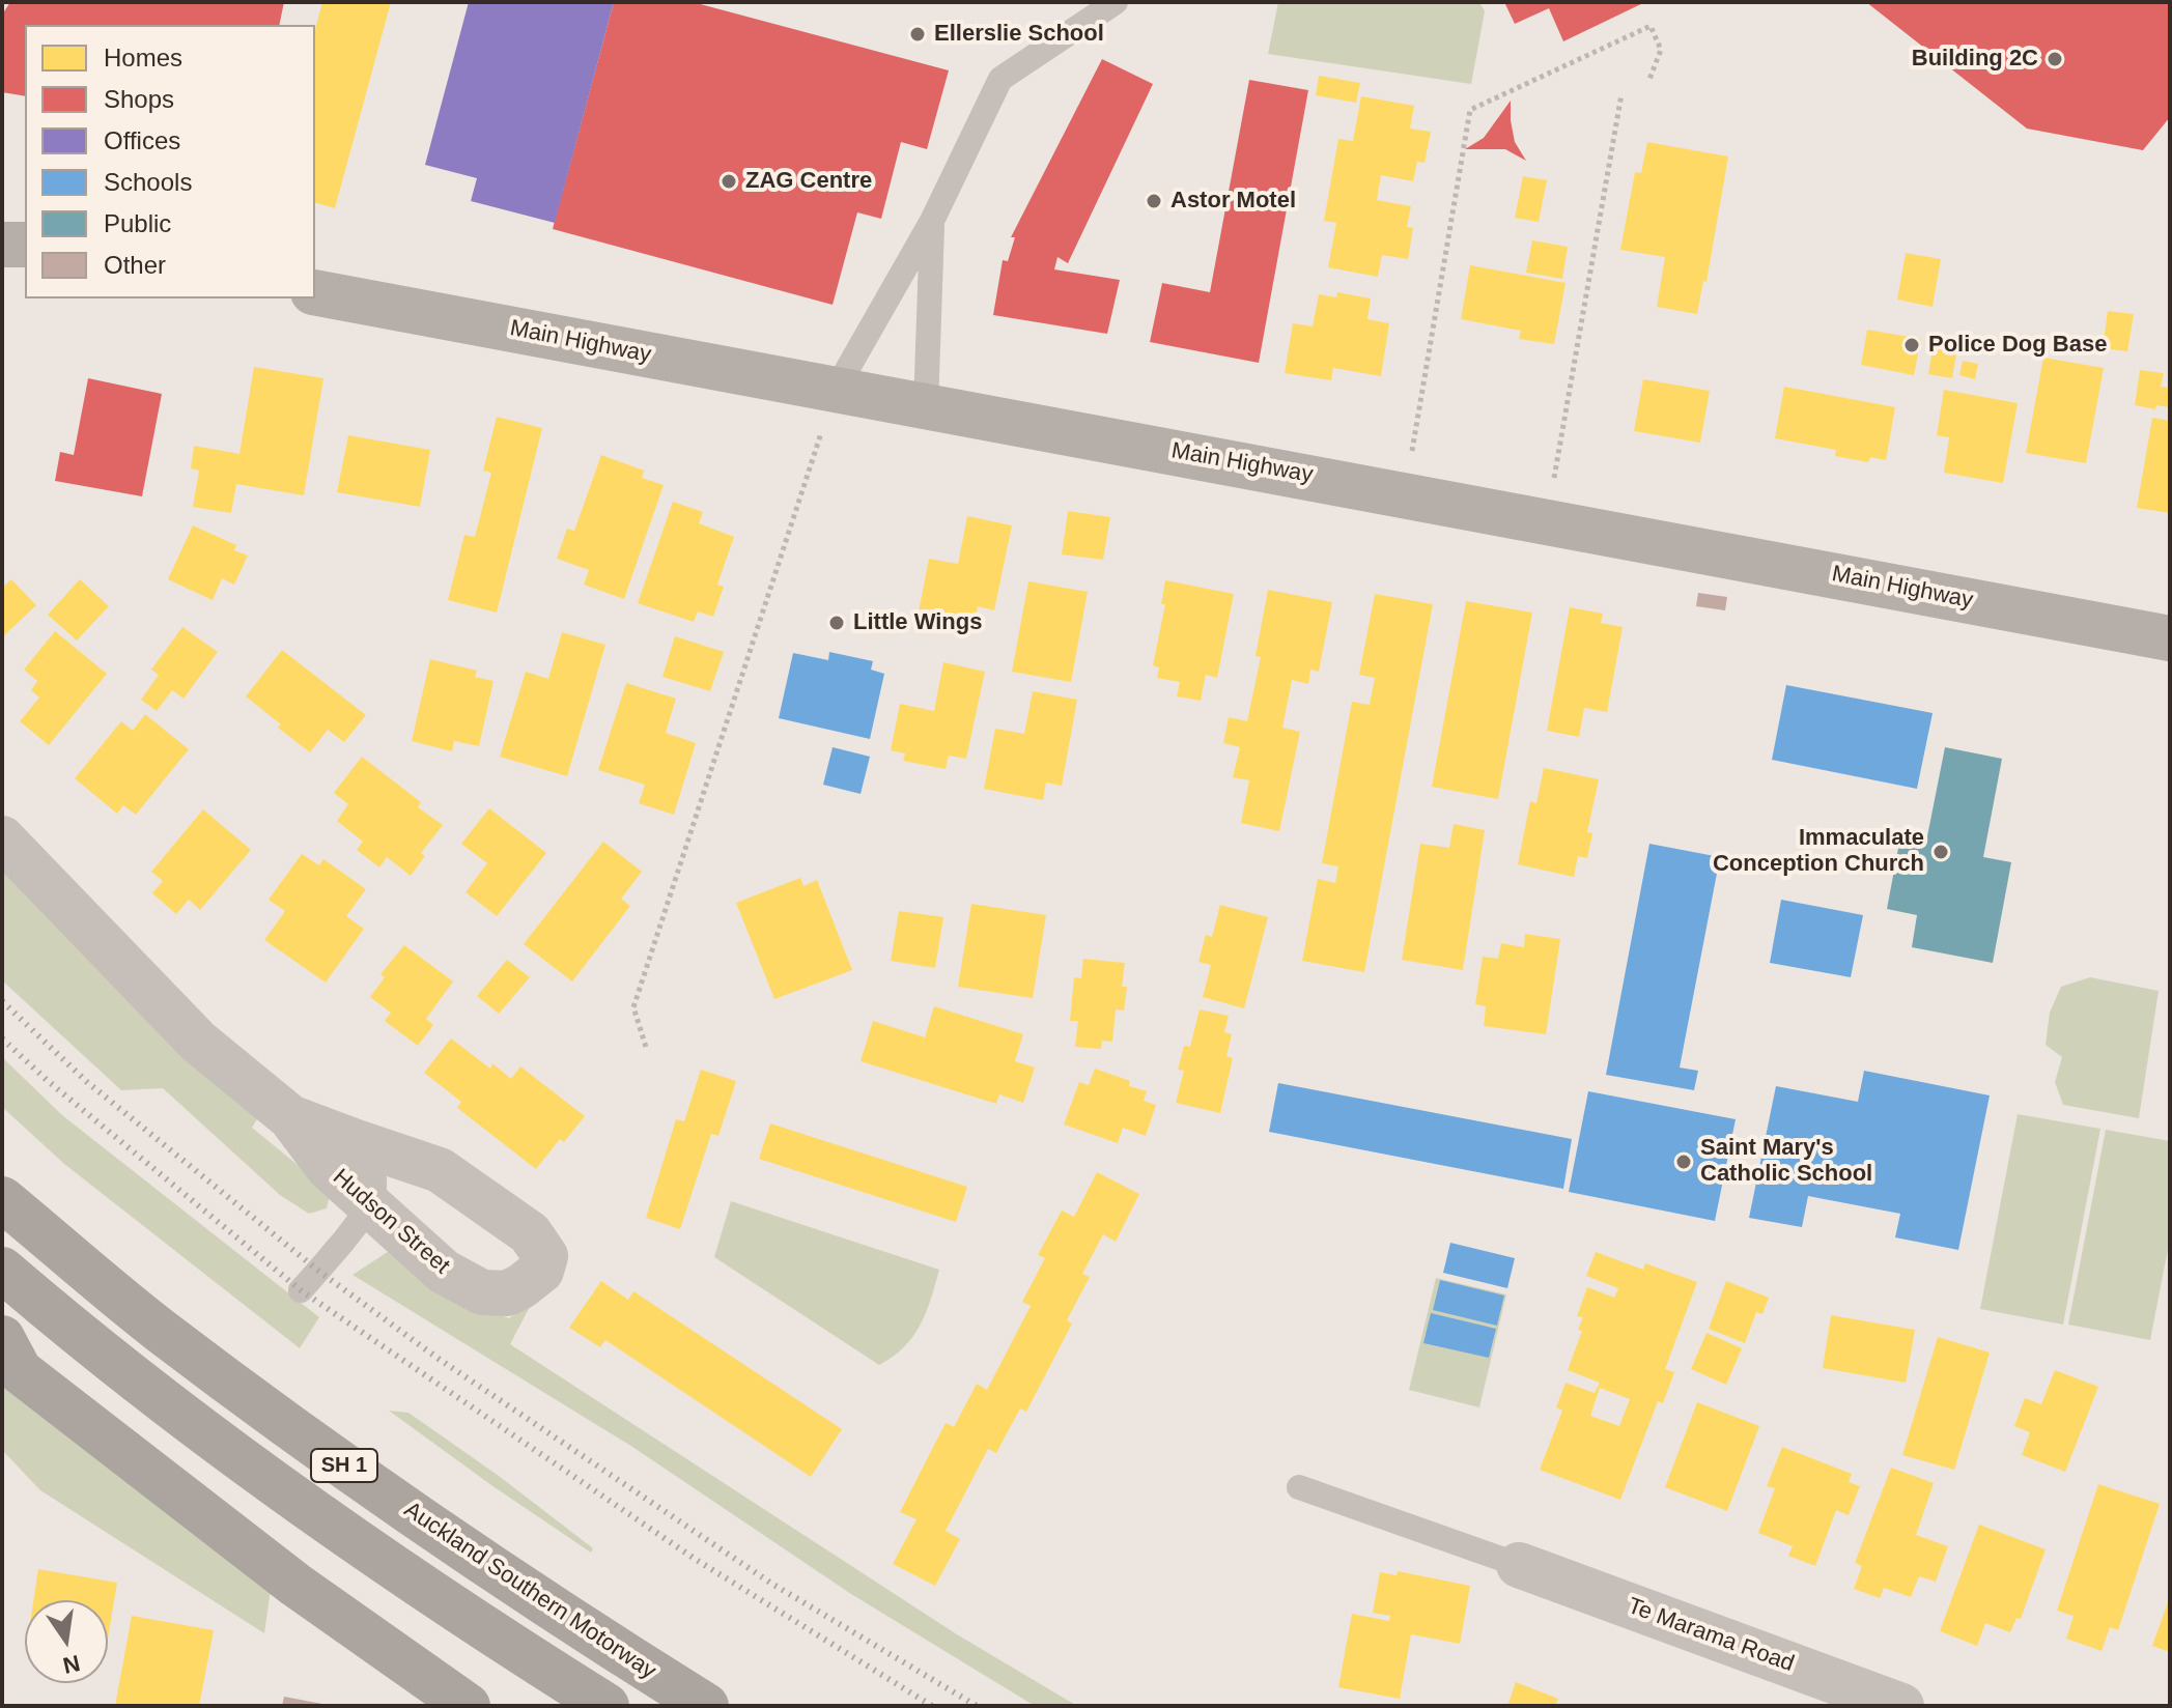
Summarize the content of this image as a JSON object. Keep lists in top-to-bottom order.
{
  "streets": {
    "highway": ["SH 1", "Auckland Southern Motorway"],
    "main road": ["Main Highway"],
    "street": ["Hudson Street", "Te Marama Road"]
  },
  "places": [
    "Ellerslie School",
    "Building 2C",
    "ZAG Centre",
    "Astor Motel",
    "Police Dog Base",
    "Little Wings",
    "Immaculate Conception Church",
    "Saint Mary's Catholic School"
  ],
  "legend": [
    "Homes",
    "Shops",
    "Offices",
    "Schools",
    "Public",
    "Other"
  ],
  "north": "bottom"
}
